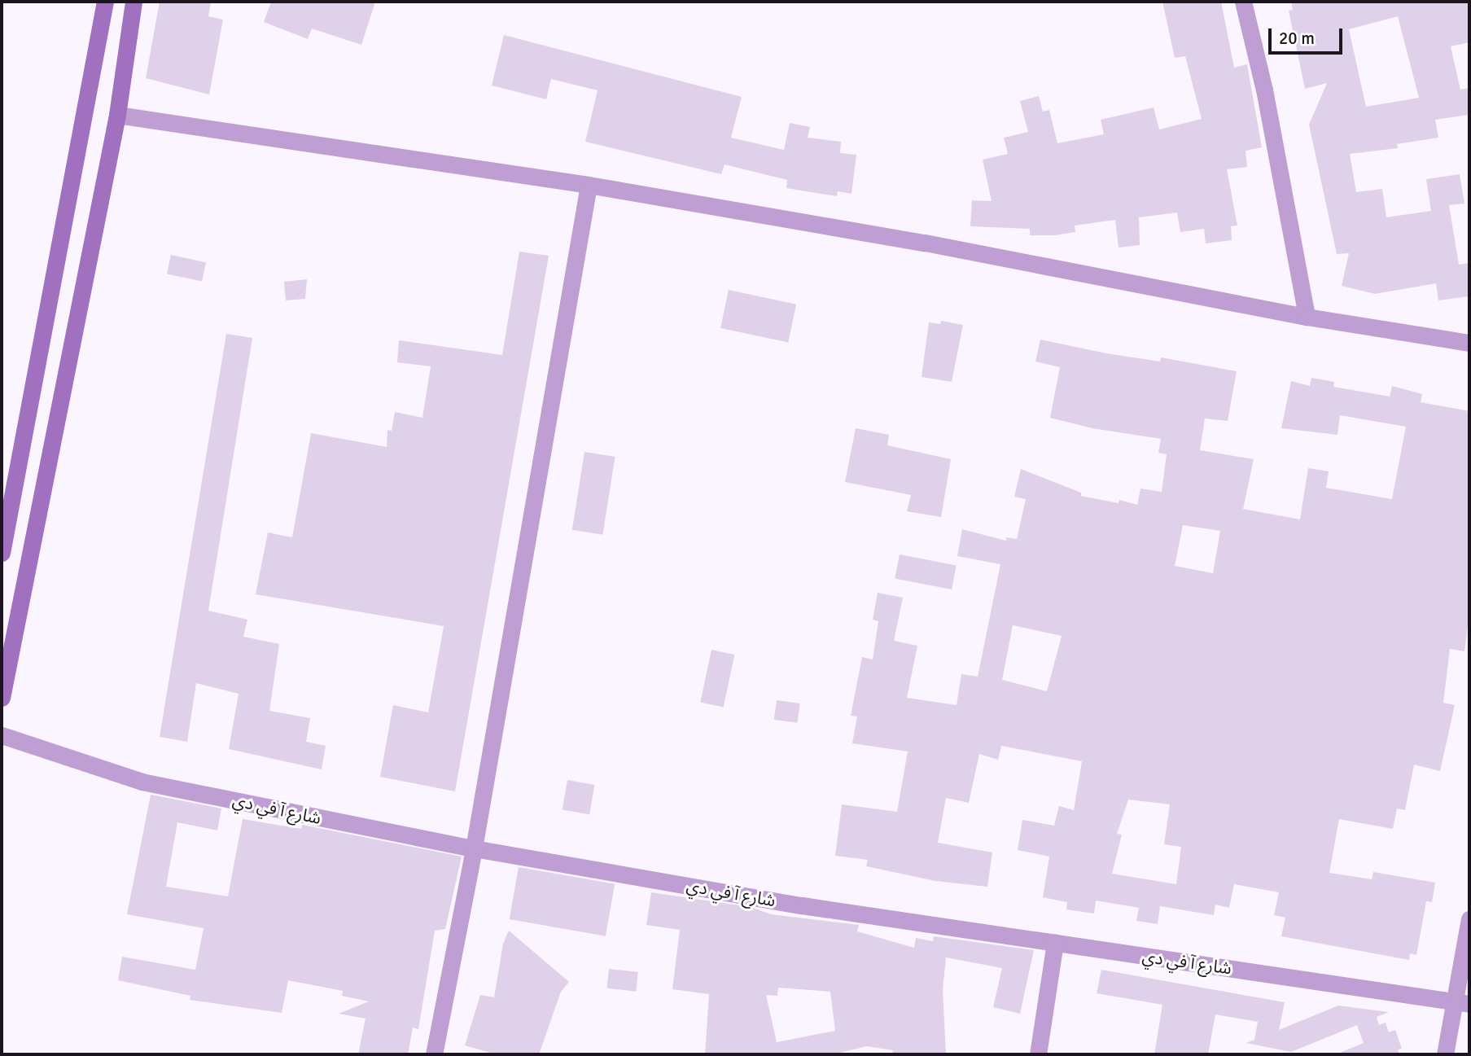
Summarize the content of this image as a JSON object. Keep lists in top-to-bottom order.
{
  "streets": {
    "street": ["شارع آ في دي"]
  },
  "scale_bar": "20 m"
}
